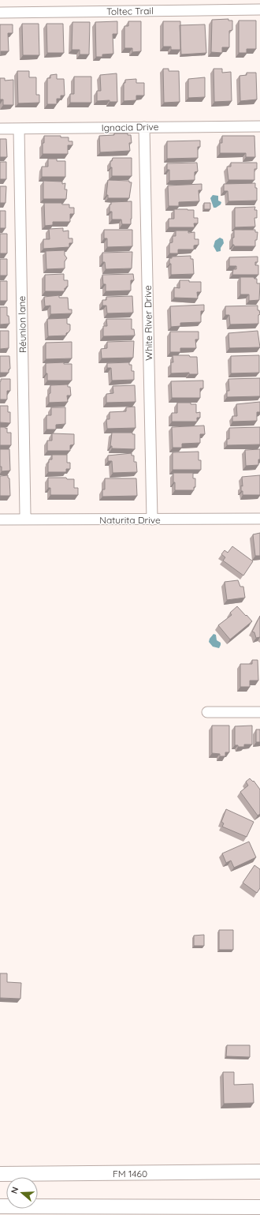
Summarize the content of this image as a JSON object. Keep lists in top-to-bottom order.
{
  "streets": {
    "main road": ["FM 1460"],
    "street": [
      "Toltec Trail",
      "Ignacia Drive",
      "White River Drive",
      "Réunion lane",
      "Naturita Drive"
    ]
  },
  "crossings": [
    ["Ignacia Drive", "White River Drive"],
    ["Ignacia Drive", "Réunion lane"],
    ["White River Drive", "Naturita Drive"],
    ["Réunion lane", "Naturita Drive"]
  ],
  "north": "left"
}
